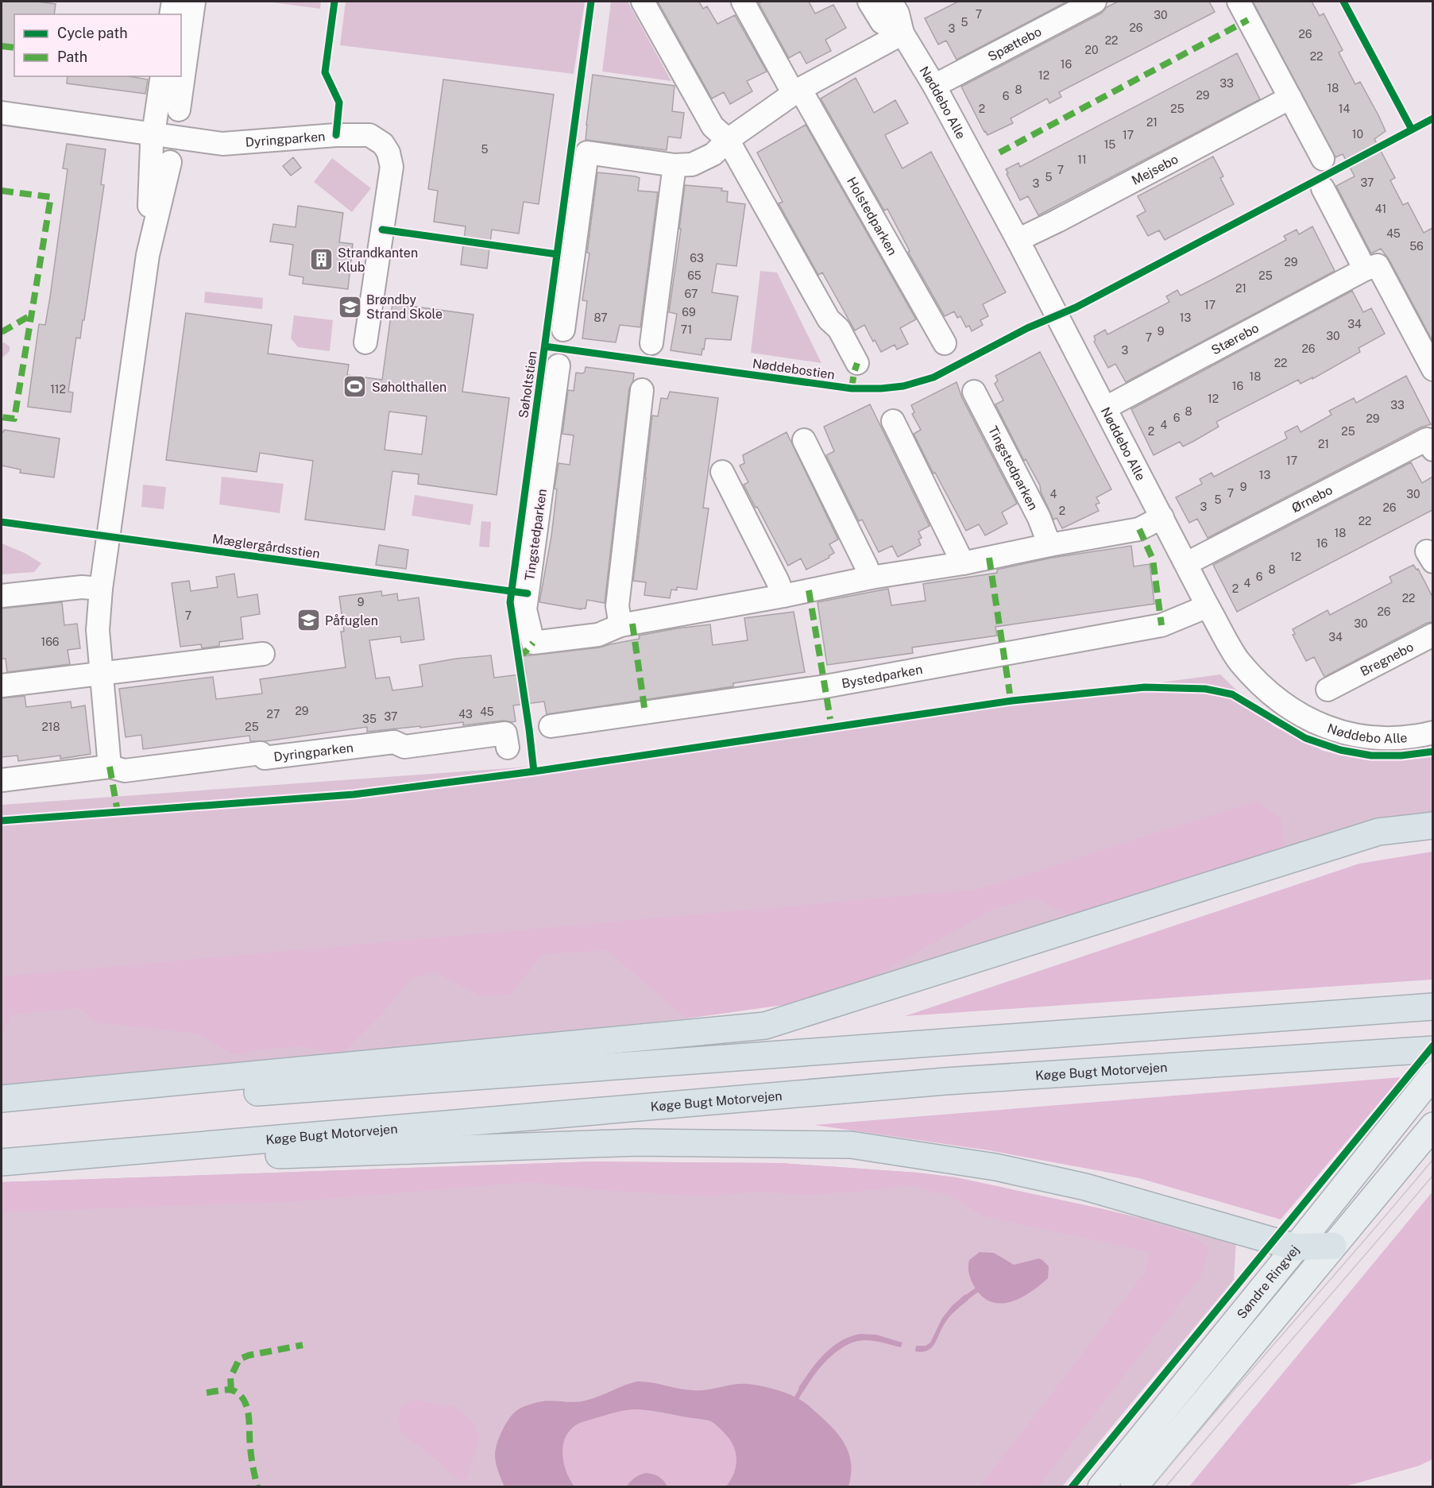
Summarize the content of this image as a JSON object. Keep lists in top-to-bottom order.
{
  "streets": {
    "highway": ["Køge Bugt Motorvejen"],
    "main road": ["Søndre Ringvej"],
    "street": [
      "Spættebo",
      "Nøddebo Alle",
      "Dyringparken",
      "Mejsebo",
      "Holstedparken",
      "Stærebo",
      "Tingstedparken",
      "Ørnebo",
      "Bregnebo",
      "Bystedparken"
    ],
    "cycle path": ["Nøddebostien", "Søholtstien", "Mæglergårdsstien"]
  },
  "crossings": [
    ["Spættebo", "Nøddebo Alle"],
    ["Nøddebo Alle", "Mejsebo"],
    ["Nøddebo Alle", "Stærebo"],
    ["Nøddebo Alle", "Tingstedparken"],
    ["Nøddebo Alle", "Ørnebo"],
    ["Nøddebo Alle", "Bystedparken"]
  ],
  "places": {
    "building": ["Strandkanten Klub"],
    "school or university": ["Brøndby Strand Skole", "Påfuglen"],
    "sports": ["Søholthallen"]
  },
  "house_numbers": [
    "7",
    "30",
    "5",
    "26",
    "3",
    "26",
    "22",
    "20",
    "22",
    "16",
    "12",
    "33",
    "18",
    "8",
    "29",
    "6",
    "2",
    "25",
    "14",
    "21",
    "10",
    "17",
    "15",
    "5",
    "11",
    "7",
    "5",
    "37",
    "3",
    "41",
    "45",
    "56",
    "63",
    "29",
    "65",
    "25",
    "21",
    "67",
    "17",
    "69",
    "87",
    "13",
    "34",
    "71",
    "9",
    "30",
    "7",
    "26",
    "3",
    "22",
    "18",
    "16",
    "112",
    "12",
    "33",
    "8",
    "6",
    "29",
    "4",
    "2",
    "25",
    "21",
    "17",
    "13",
    "9",
    "7",
    "4",
    "30",
    "5",
    "3",
    "26",
    "2",
    "22",
    "18",
    "16",
    "12",
    "8",
    "6",
    "4",
    "2",
    "22",
    "9",
    "26",
    "7",
    "30",
    "34",
    "166",
    "29",
    "45",
    "27",
    "43",
    "37",
    "35",
    "218",
    "25"
  ],
  "legend": ["Cycle path", "Path"]
}
